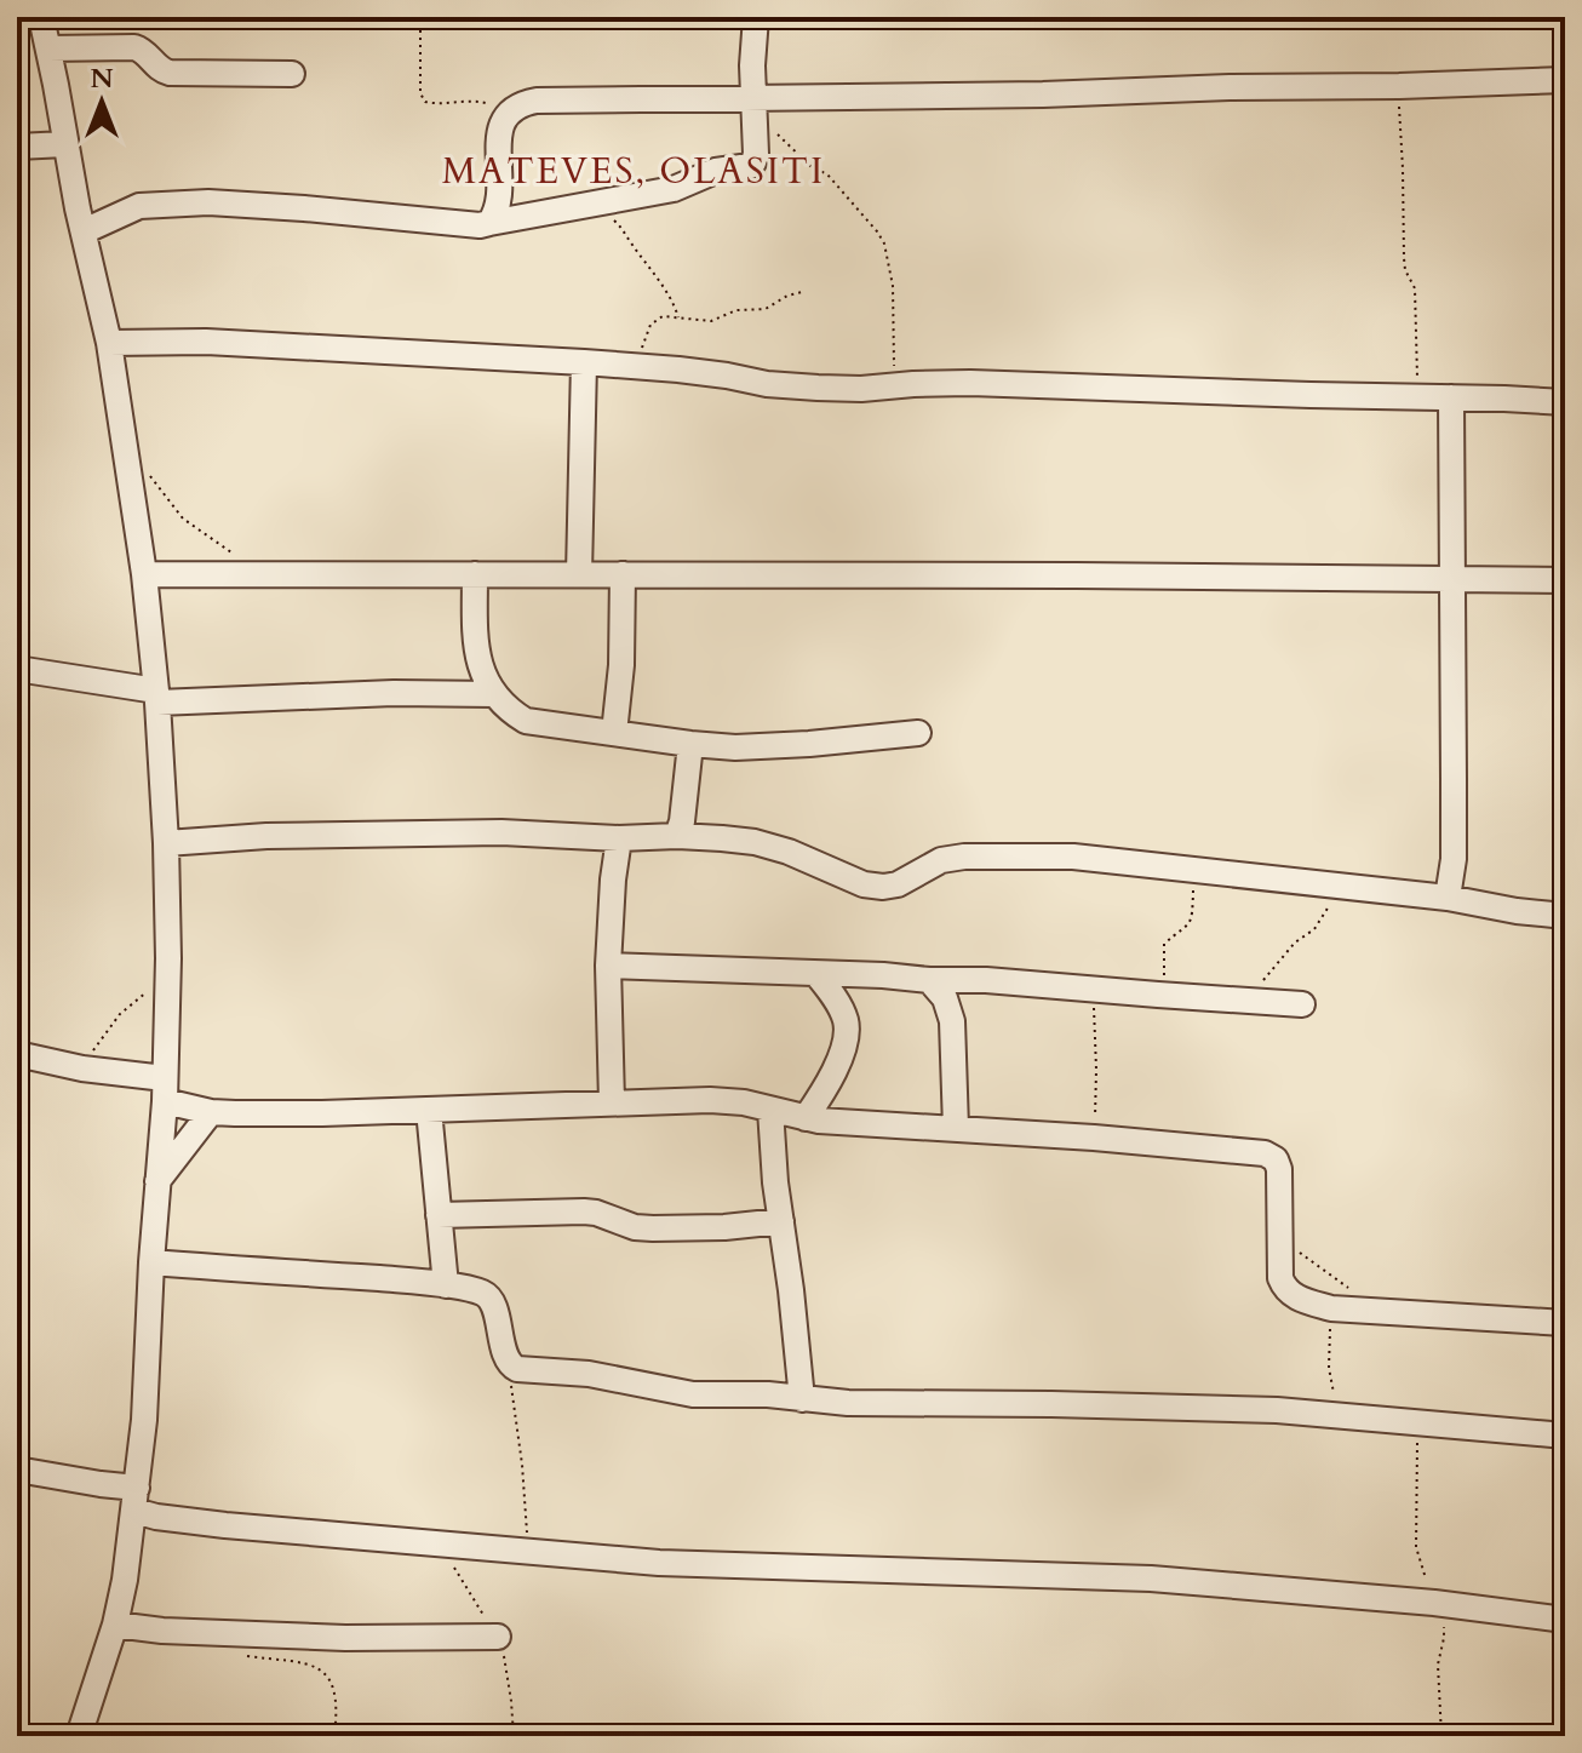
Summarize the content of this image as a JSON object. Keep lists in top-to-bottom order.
{
  "districts": ["MATEVES, OLASITI"],
  "north": "top"
}
